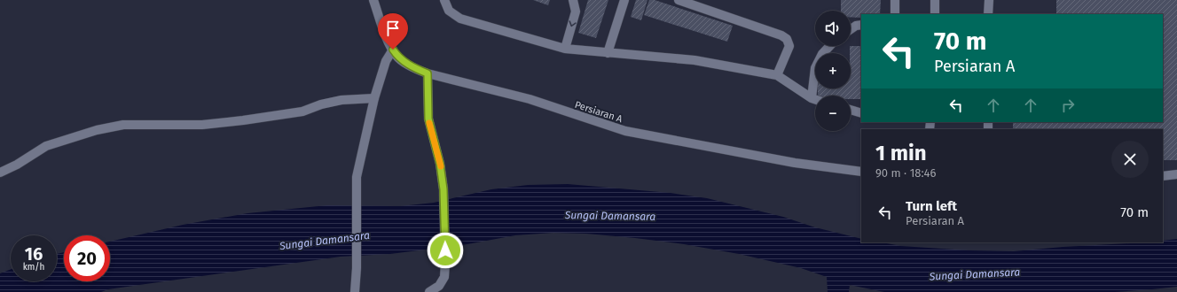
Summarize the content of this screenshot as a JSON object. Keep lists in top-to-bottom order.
{
  "streets": {
    "street": ["Persiaran A"]
  },
  "water": ["Sungai Damansara"],
  "page": {
    "map_buttons": ["+", "−"],
    "turn": ["70 m", "Persiaran A"],
    "heading": ["1 min", "90 m · 18:46"],
    "list": [
      {
        "name": "Turn left",
        "note": "Persiaran A",
        "value": "70 m"
      }
    ],
    "speed": "16 km/h",
    "limit": "20"
  }
}
